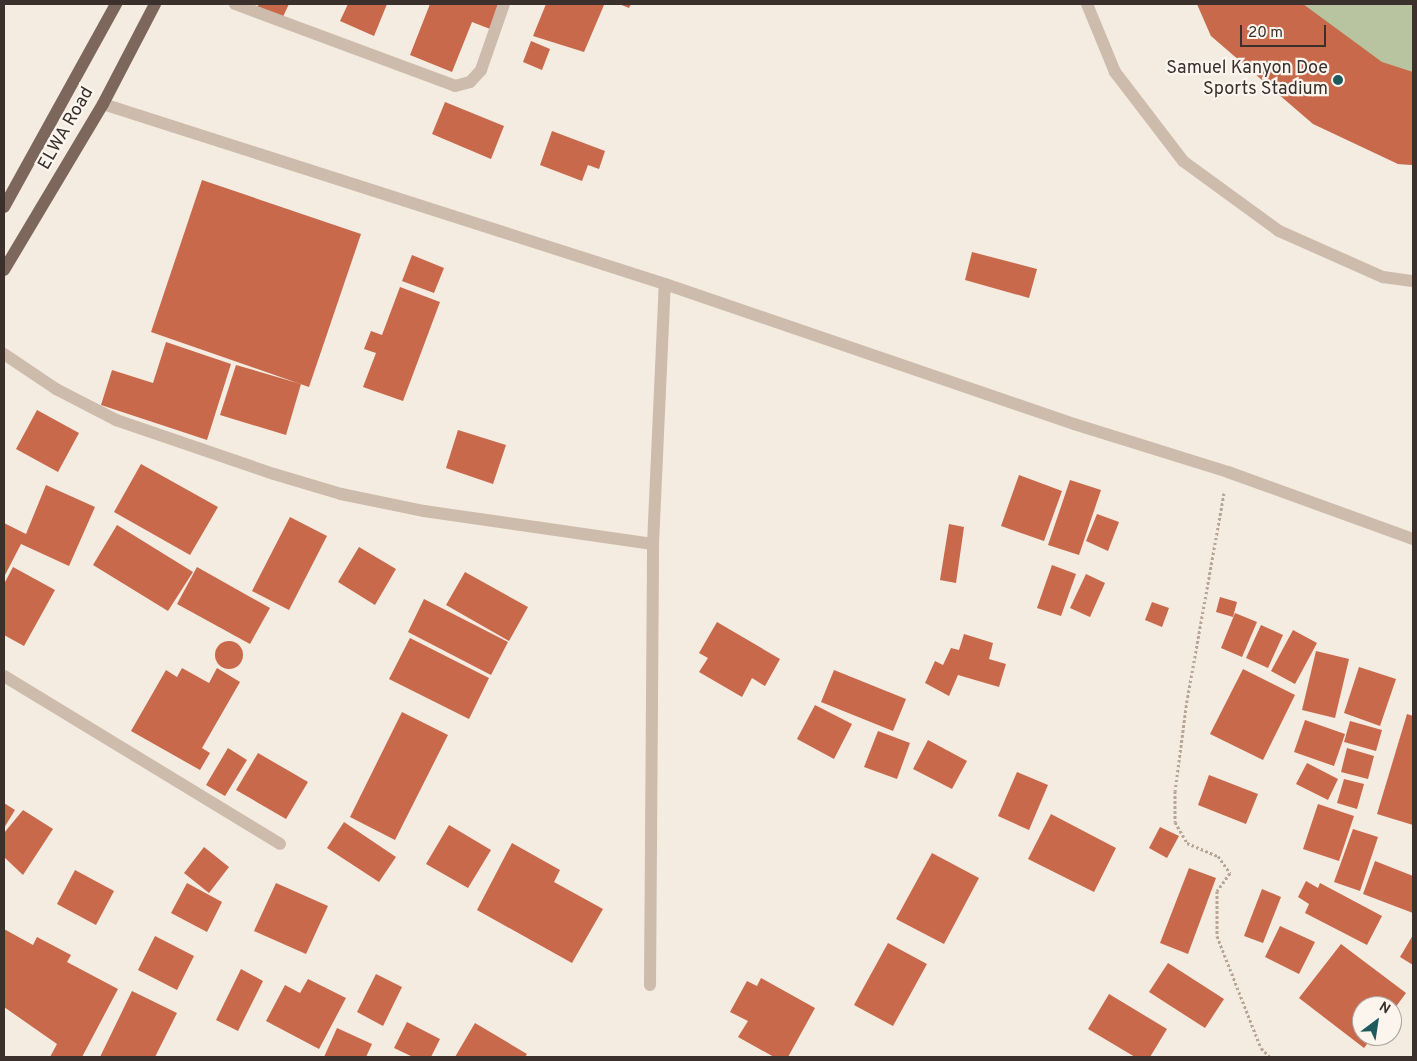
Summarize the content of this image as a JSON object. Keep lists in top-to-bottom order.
{
  "streets": {
    "main road": ["ELWA Road"]
  },
  "places": ["Samuel Kanyon Doe Sports Stadium"],
  "scale_bar": "20 m",
  "north": "top right"
}
